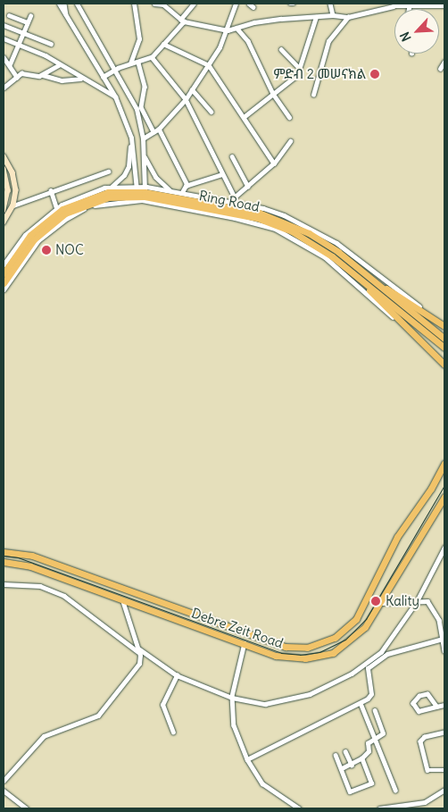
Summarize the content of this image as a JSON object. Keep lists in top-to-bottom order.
{
  "streets": {
    "main road": ["Ring Road", "Debre Zeit Road"]
  },
  "places": ["ምድብ 2 መሠናክል", "NOC", "Kality"],
  "north": "bottom left"
}
